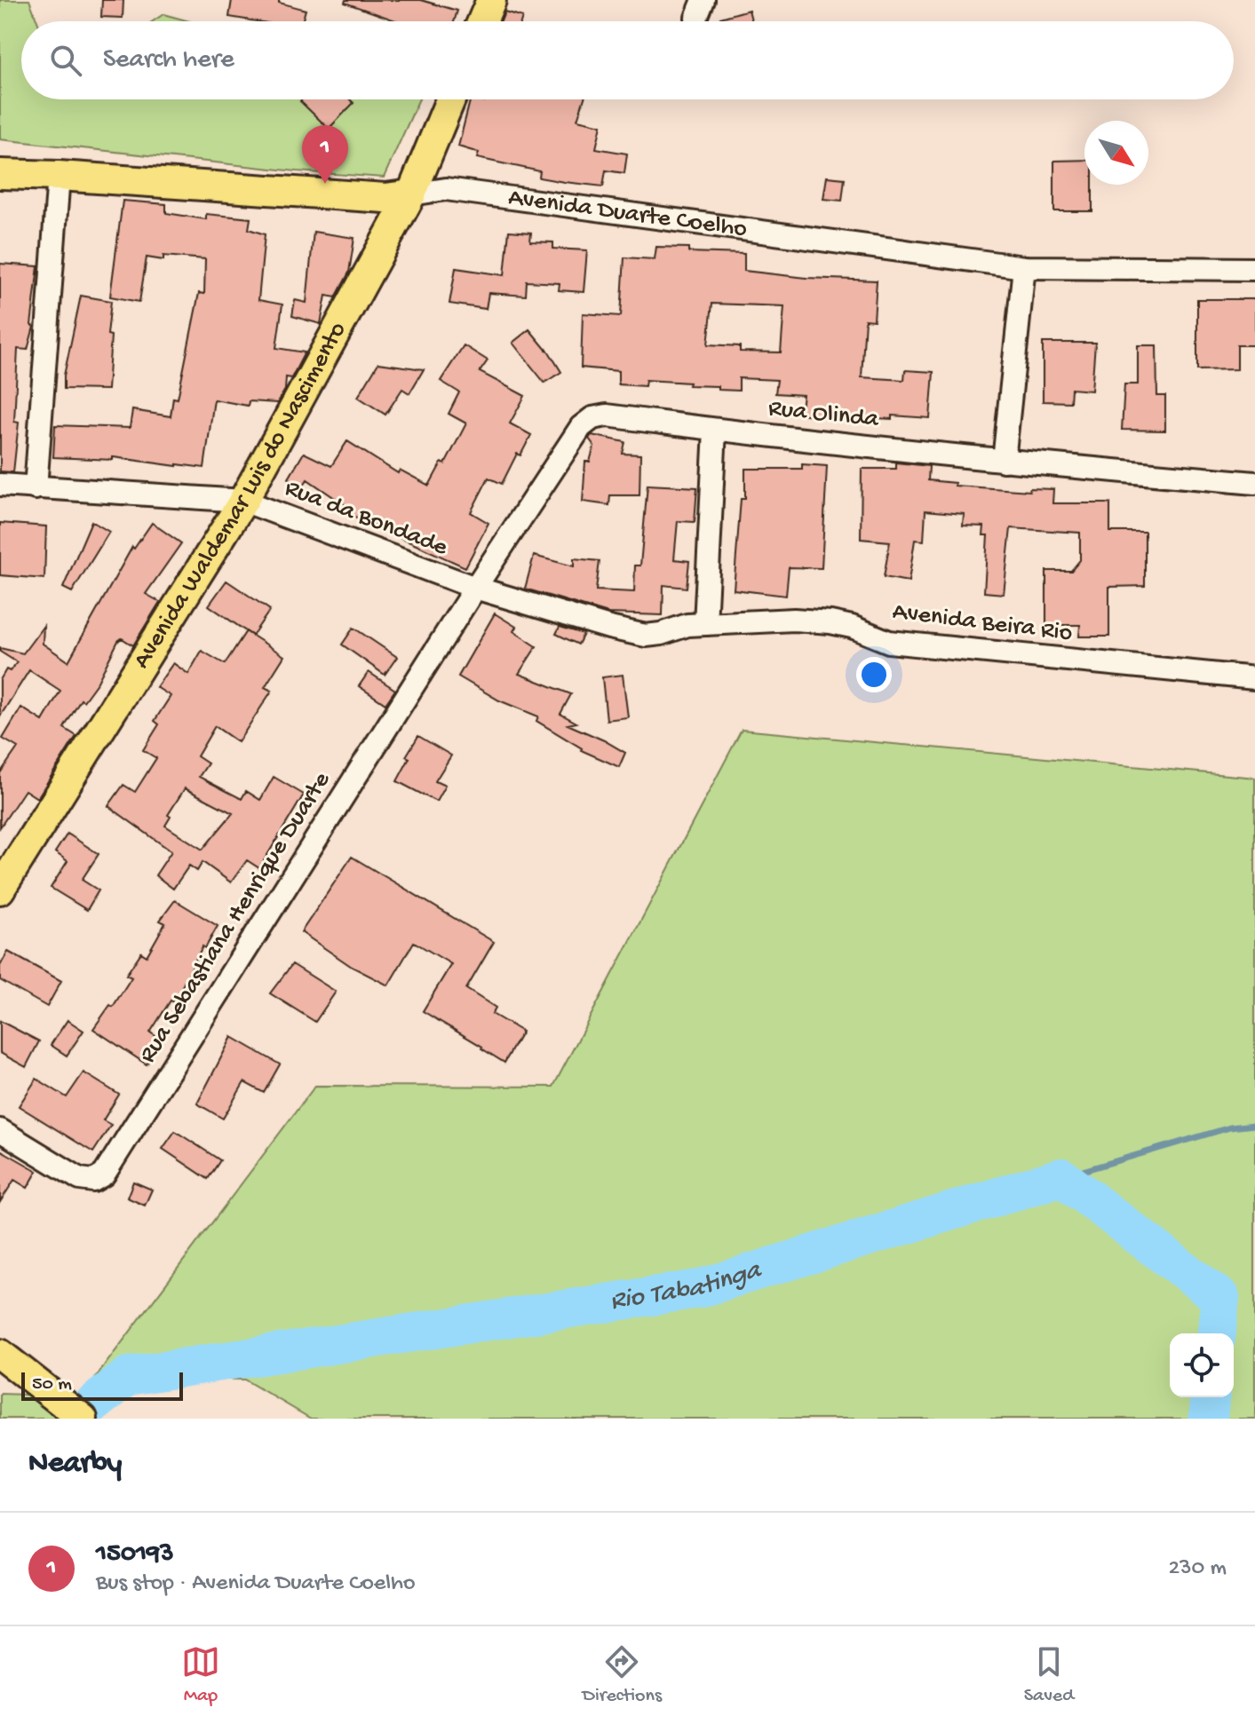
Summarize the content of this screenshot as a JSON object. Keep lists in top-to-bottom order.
{
  "streets": {
    "main road": ["Avenida Duarte Coelho", "Avenida Waldemar Luis do Nascimento"],
    "street": [
      "Rua Olinda",
      "Rua da Bondade",
      "Avenida Beira Rio",
      "Rua Sebastiana Henrique Duarte"
    ]
  },
  "crossings": [
    ["Avenida Duarte Coelho", "Avenida Waldemar Luis do Nascimento"],
    ["Rua Olinda", "Rua da Bondade"],
    ["Rua Olinda", "Rua Sebastiana Henrique Duarte"],
    ["Avenida Waldemar Luis do Nascimento", "Rua da Bondade"],
    ["Rua da Bondade", "Avenida Beira Rio"],
    ["Rua da Bondade", "Rua Sebastiana Henrique Duarte"]
  ],
  "water": ["Rio Tabatinga"],
  "scale_bar": "50 m",
  "north": "bottom right",
  "page": {
    "search": "Search here",
    "pins": "1",
    "scale": "50 m",
    "heading": "Nearby",
    "list": [
      {
        "mark": "1",
        "name": "150193",
        "note": "Bus stop · Avenida Duarte Coelho",
        "value": "230 m"
      }
    ],
    "nav": ["Map", "Directions", "Saved"]
  }
}
